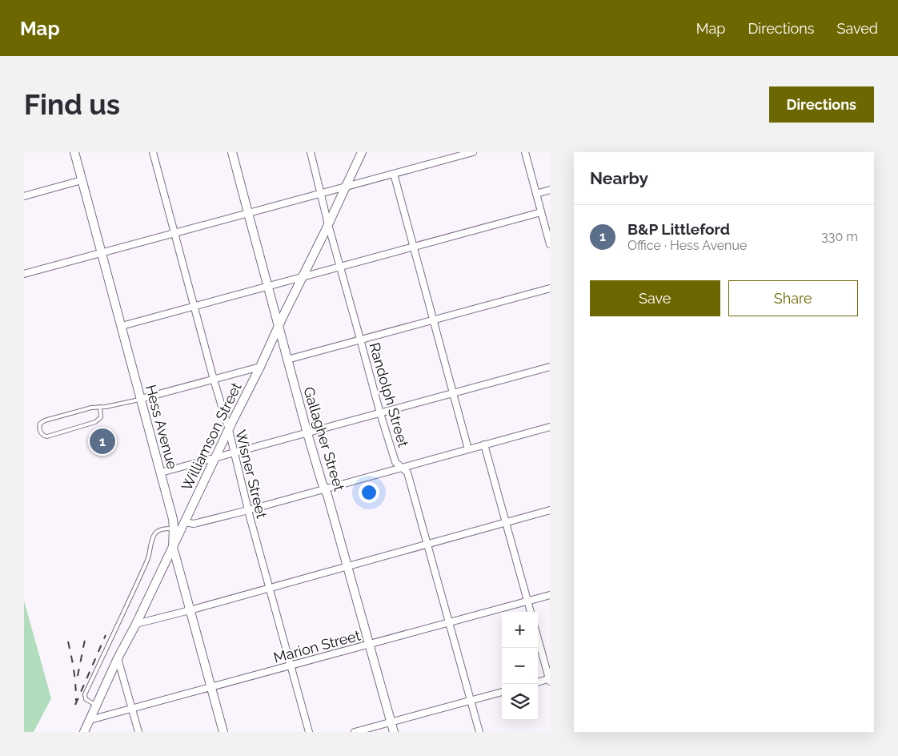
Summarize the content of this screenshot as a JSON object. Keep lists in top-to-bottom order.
{
  "streets": {
    "street": [
      "Randolph Street",
      "Hess Avenue",
      "Williamson Street",
      "Gallagher Street",
      "Wisner Street",
      "Marion Street"
    ]
  },
  "crossings": [
    ["Randolph Street", "Williamson Street"],
    ["Randolph Street", "Marion Street"],
    ["Hess Avenue", "Williamson Street"],
    ["Hess Avenue", "Marion Street"],
    ["Williamson Street", "Gallagher Street"],
    ["Williamson Street", "Wisner Street"],
    ["Williamson Street", "Marion Street"],
    ["Gallagher Street", "Marion Street"],
    ["Wisner Street", "Marion Street"]
  ],
  "page": {
    "header": "Map",
    "nav": ["Map", "Directions", "Saved"],
    "buttons": [
      "Directions",
      ["Save", "Share"]
    ],
    "title": "Find us",
    "heading": "Nearby",
    "list": [
      {
        "mark": "1",
        "name": "B&P Littleford",
        "note": "Office · Hess Avenue",
        "value": "330 m"
      }
    ],
    "pins": "1",
    "map_buttons": ["+", "−"]
  }
}
